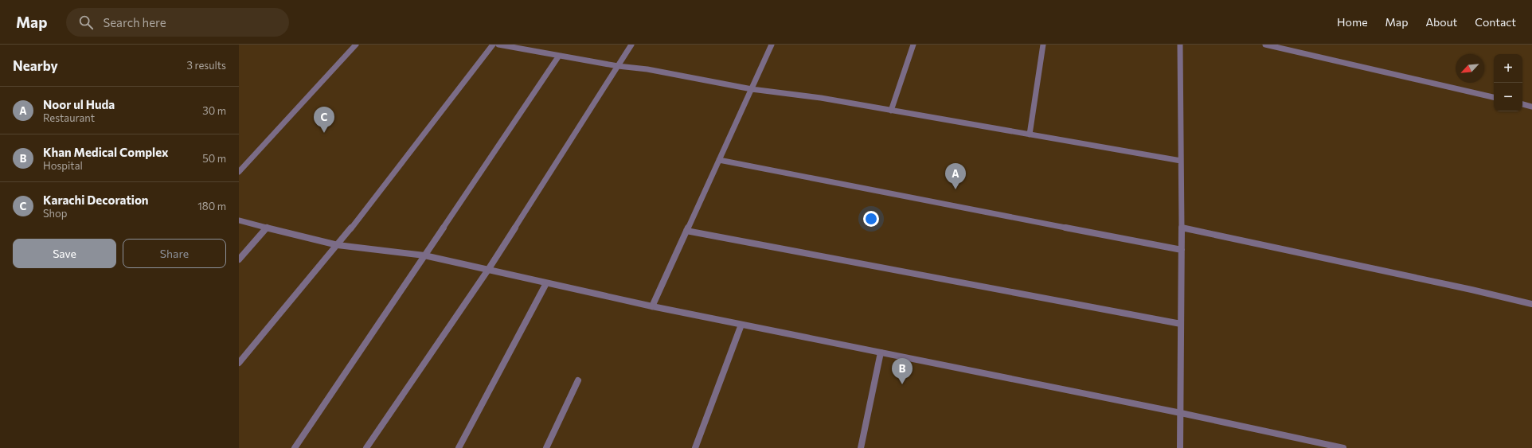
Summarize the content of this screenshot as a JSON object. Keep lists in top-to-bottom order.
{
  "north": "bottom left",
  "page": {
    "header": "Map",
    "search": "Search here",
    "nav": [
      "Home",
      "Map",
      "About",
      "Contact"
    ],
    "heading": ["Nearby", "3 results"],
    "map_buttons": ["+", "−"],
    "list": [
      {
        "mark": "A",
        "name": "Noor ul Huda",
        "note": "Restaurant",
        "value": "30 m"
      },
      {
        "mark": "B",
        "name": "Khan Medical Complex",
        "note": "Hospital",
        "value": "50 m"
      },
      {
        "mark": "C",
        "name": "Karachi Decoration",
        "note": "Shop",
        "value": "180 m"
      }
    ],
    "pins": ["C", "A", "B"],
    "buttons": ["Save", "Share"]
  }
}
